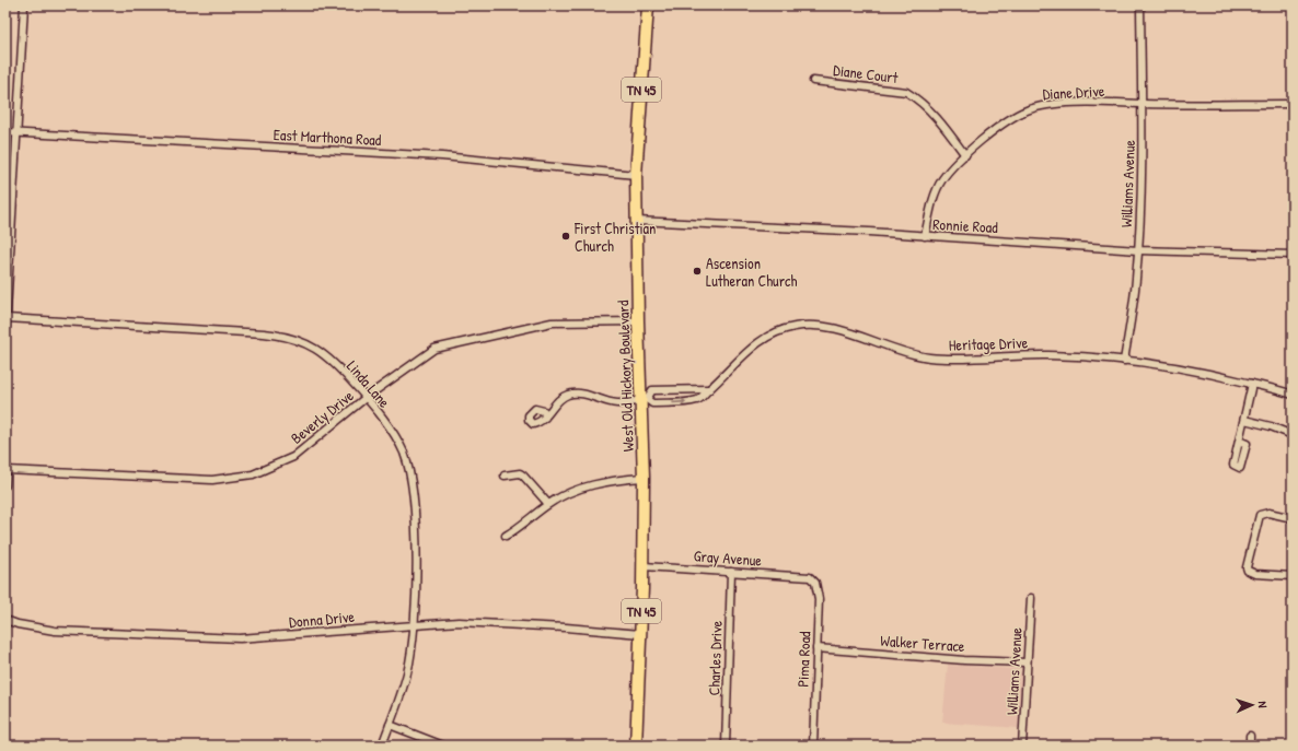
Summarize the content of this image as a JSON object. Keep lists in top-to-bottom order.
{
  "streets": {
    "main road": ["TN 45", "West Old Hickory Boulevard"],
    "street": [
      "Diane Court",
      "Diane Drive",
      "East Marthona Road",
      "Williams Avenue",
      "Ronnie Road",
      "Heritage Drive",
      "Linda Lane",
      "Beverly Drive",
      "Gray Avenue",
      "Donna Drive",
      "Walker Terrace",
      "Charles Drive",
      "Pima Road"
    ]
  },
  "crossings": [
    ["Diane Court", "Diane Drive"],
    ["Diane Drive", "Williams Avenue"],
    ["Diane Drive", "Ronnie Road"],
    ["East Marthona Road", "West Old Hickory Boulevard"],
    ["Williams Avenue", "Ronnie Road"],
    ["Williams Avenue", "Heritage Drive"],
    ["Williams Avenue", "Walker Terrace"],
    ["Ronnie Road", "West Old Hickory Boulevard"],
    ["Heritage Drive", "West Old Hickory Boulevard"],
    ["West Old Hickory Boulevard", "Beverly Drive"],
    ["West Old Hickory Boulevard", "Gray Avenue"],
    ["West Old Hickory Boulevard", "Donna Drive"],
    ["Linda Lane", "Beverly Drive"],
    ["Linda Lane", "Donna Drive"],
    ["Gray Avenue", "Charles Drive"],
    ["Gray Avenue", "Pima Road"],
    ["Walker Terrace", "Pima Road"]
  ],
  "places": ["First Christian Church", "Ascension Lutheran Church"],
  "north": "right"
}
